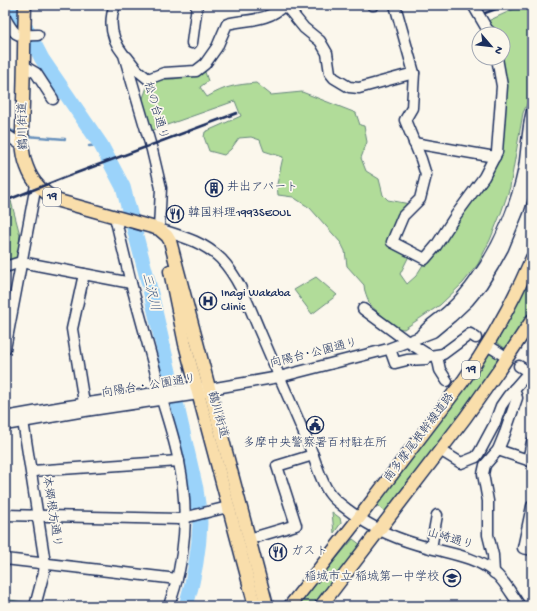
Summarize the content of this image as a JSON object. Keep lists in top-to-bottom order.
{
  "streets": {
    "main road": ["鶴川街道", "19", "南多摩尾根幹線道路"],
    "street": [
      "松の台通り",
      "向陽台･公園通り",
      "向陽台・公園通り",
      "本郷根方通り",
      "山崎通り"
    ]
  },
  "crossings": [
    ["松の台通り", "鶴川街道"],
    ["松の台通り", "山崎通り"],
    ["鶴川街道", "向陽台･公園通り"],
    ["鶴川街道", "向陽台・公園通り"],
    ["鶴川街道", "山崎通り"],
    ["向陽台･公園通り", "向陽台・公園通り"],
    ["向陽台･公園通り", "山崎通り"],
    ["向陽台・公園通り", "本郷根方通り"],
    ["南多摩尾根幹線道路", "山崎通り"]
  ],
  "water": ["三沢川"],
  "places": {
    "building": ["井出アパート"],
    "restaurant": ["韓国料理1993SEOUL", "ガスト"],
    "hospital": ["Inagi Wakaba Clinic"],
    "public building": ["多摩中央警察署百村駐在所"],
    "school or university": ["稲城市立 稲城第一中学校"]
  },
  "north": "bottom right"
}
